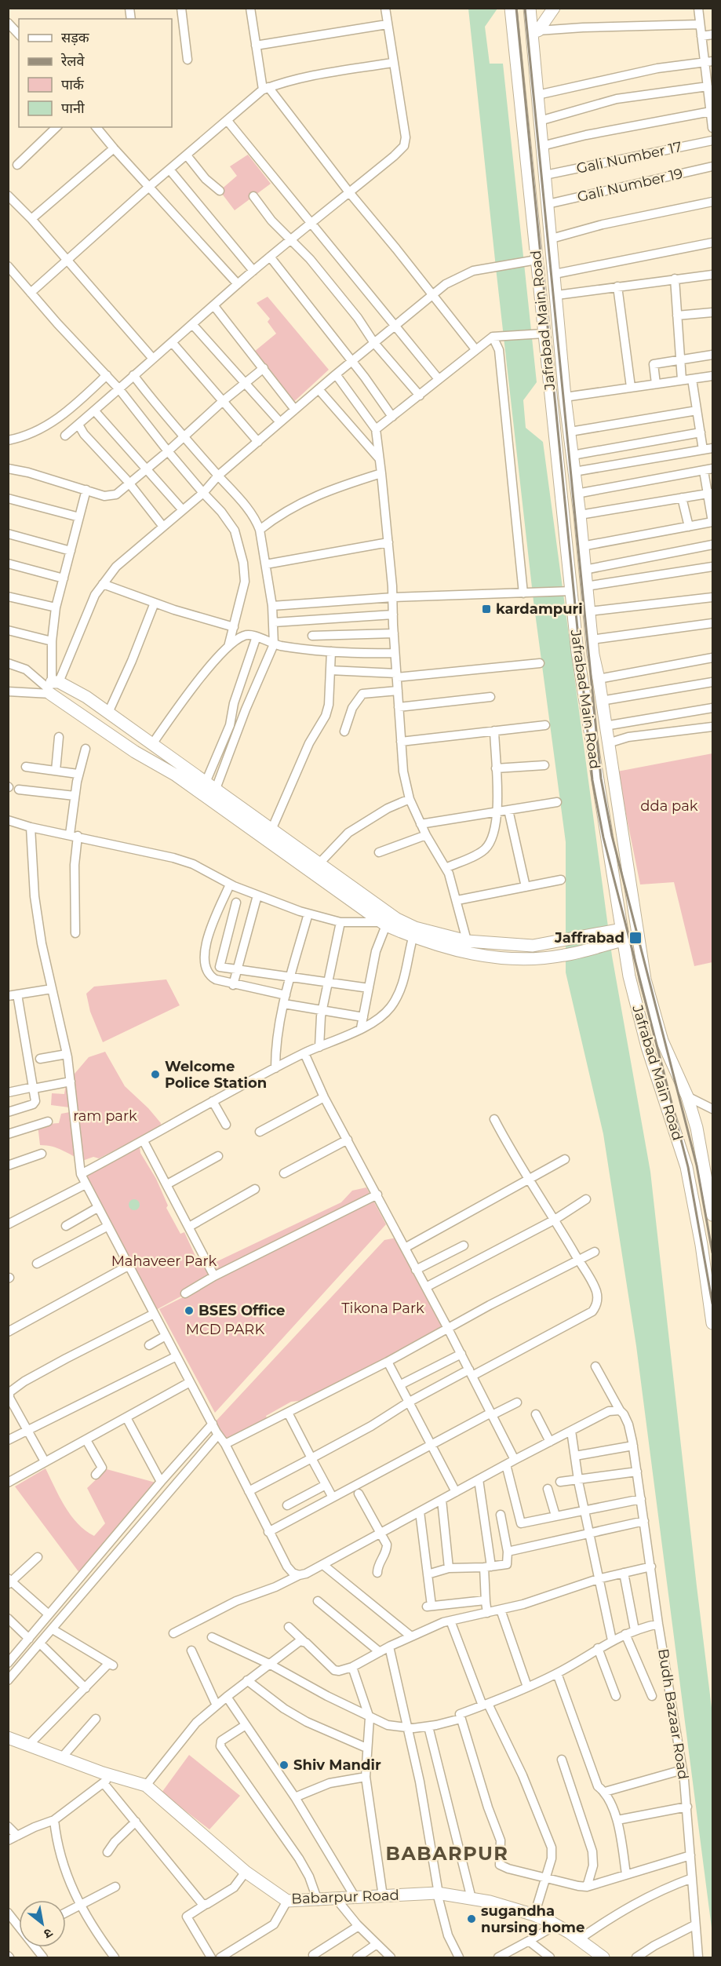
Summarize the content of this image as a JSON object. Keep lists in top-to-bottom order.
{
  "streets": {
    "main road": ["Jafrabad Main Road", "Babarpur Road"],
    "street": ["Gali Number 17", "Gali Number 19", "Budh Bazaar Road"]
  },
  "crossings": [
    ["Gali Number 17", "Jafrabad Main Road"],
    ["Gali Number 19", "Jafrabad Main Road"]
  ],
  "districts": ["BABARPUR"],
  "parks": [
    "dda pak",
    "ram park",
    "Mahaveer Park",
    "Tikona Park",
    "MCD PARK"
  ],
  "places": {
    "transit": ["kardampuri", "Jaffrabad"],
    "other": [
      "Welcome Police Station",
      "BSES Office",
      "Shiv Mandir",
      "sugandha nursing home"
    ]
  },
  "legend": [
    "सड़क",
    "रेलवे",
    "पार्क",
    "पानी"
  ],
  "north": "bottom right"
}
